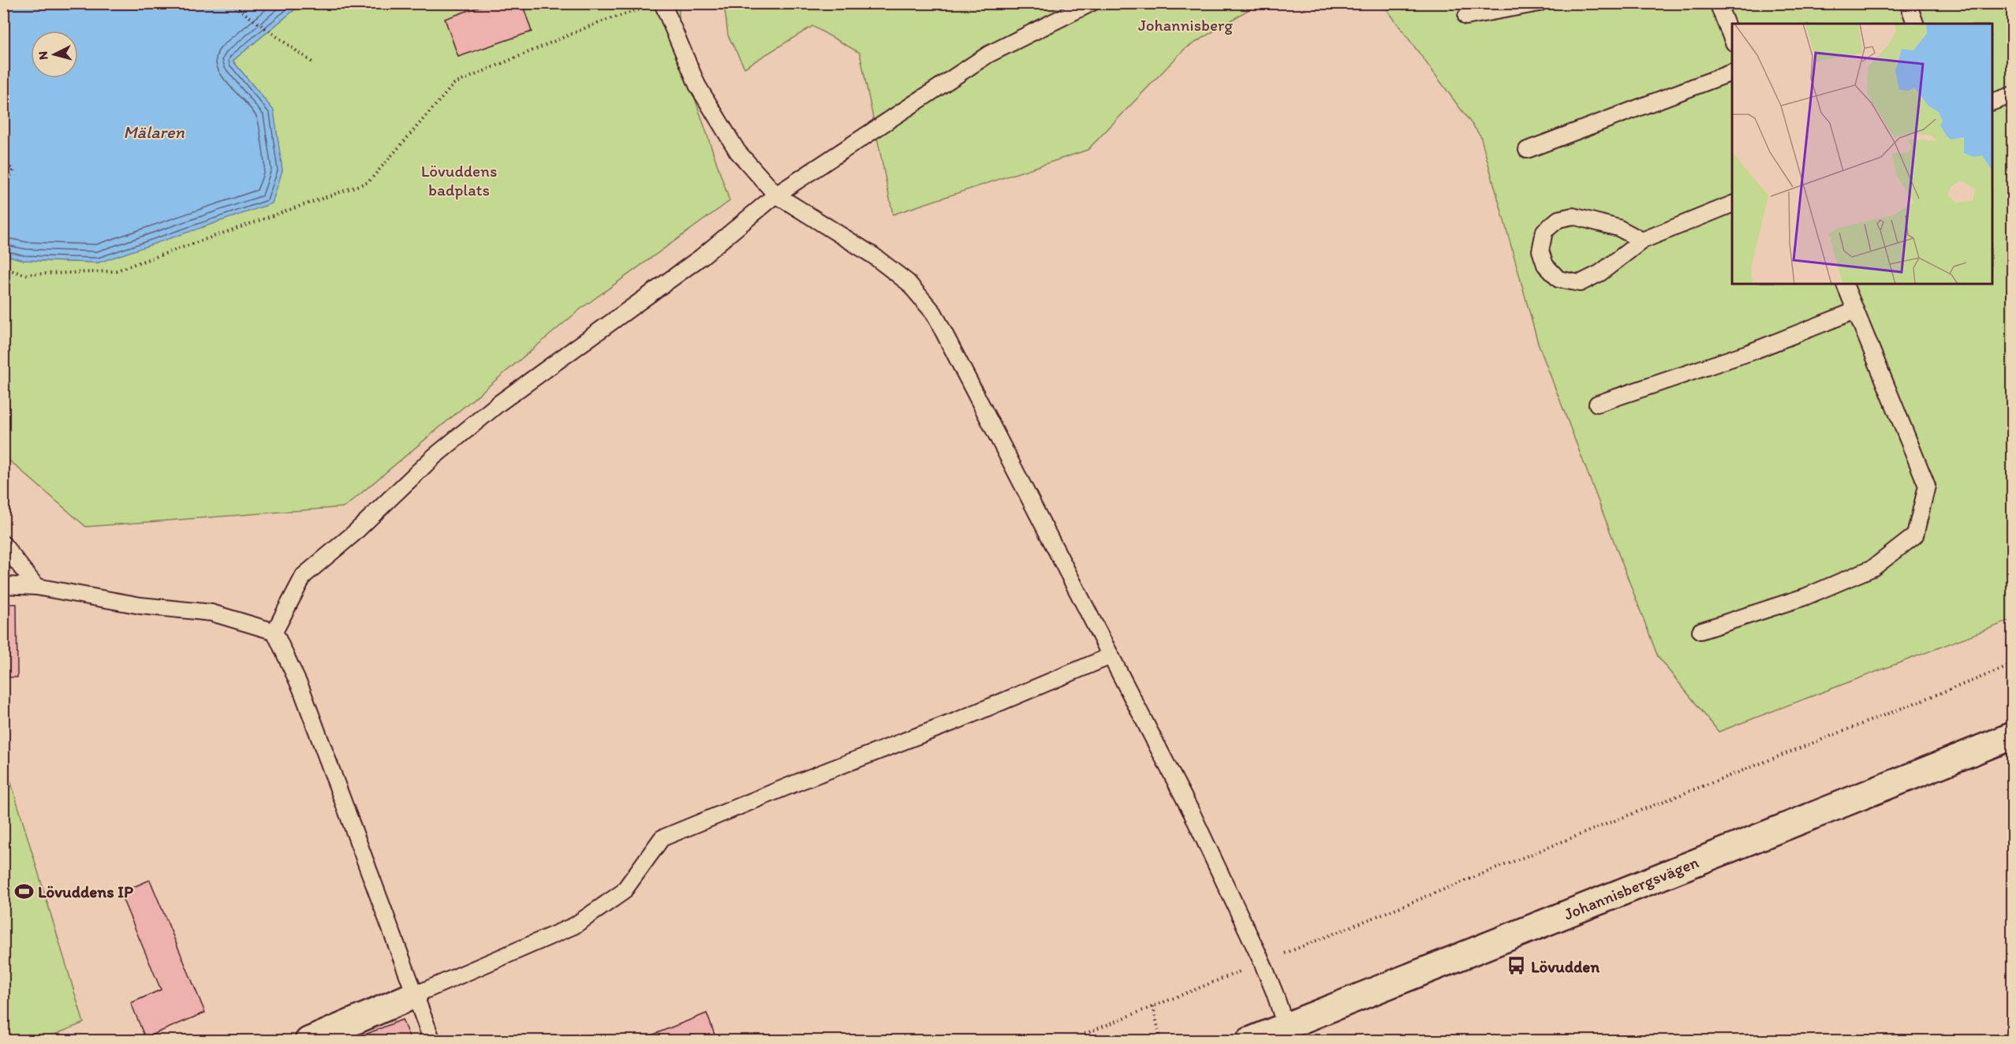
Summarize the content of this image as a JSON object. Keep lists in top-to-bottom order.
{
  "streets": {
    "main road": ["Johannisbergsvägen"]
  },
  "water": ["Mälaren"],
  "parks": ["Johannisberg", "Lövuddens badplats"],
  "places": {
    "sports": ["Lövuddens IP"],
    "bus stop": ["Lövudden"]
  },
  "north": "left"
}
